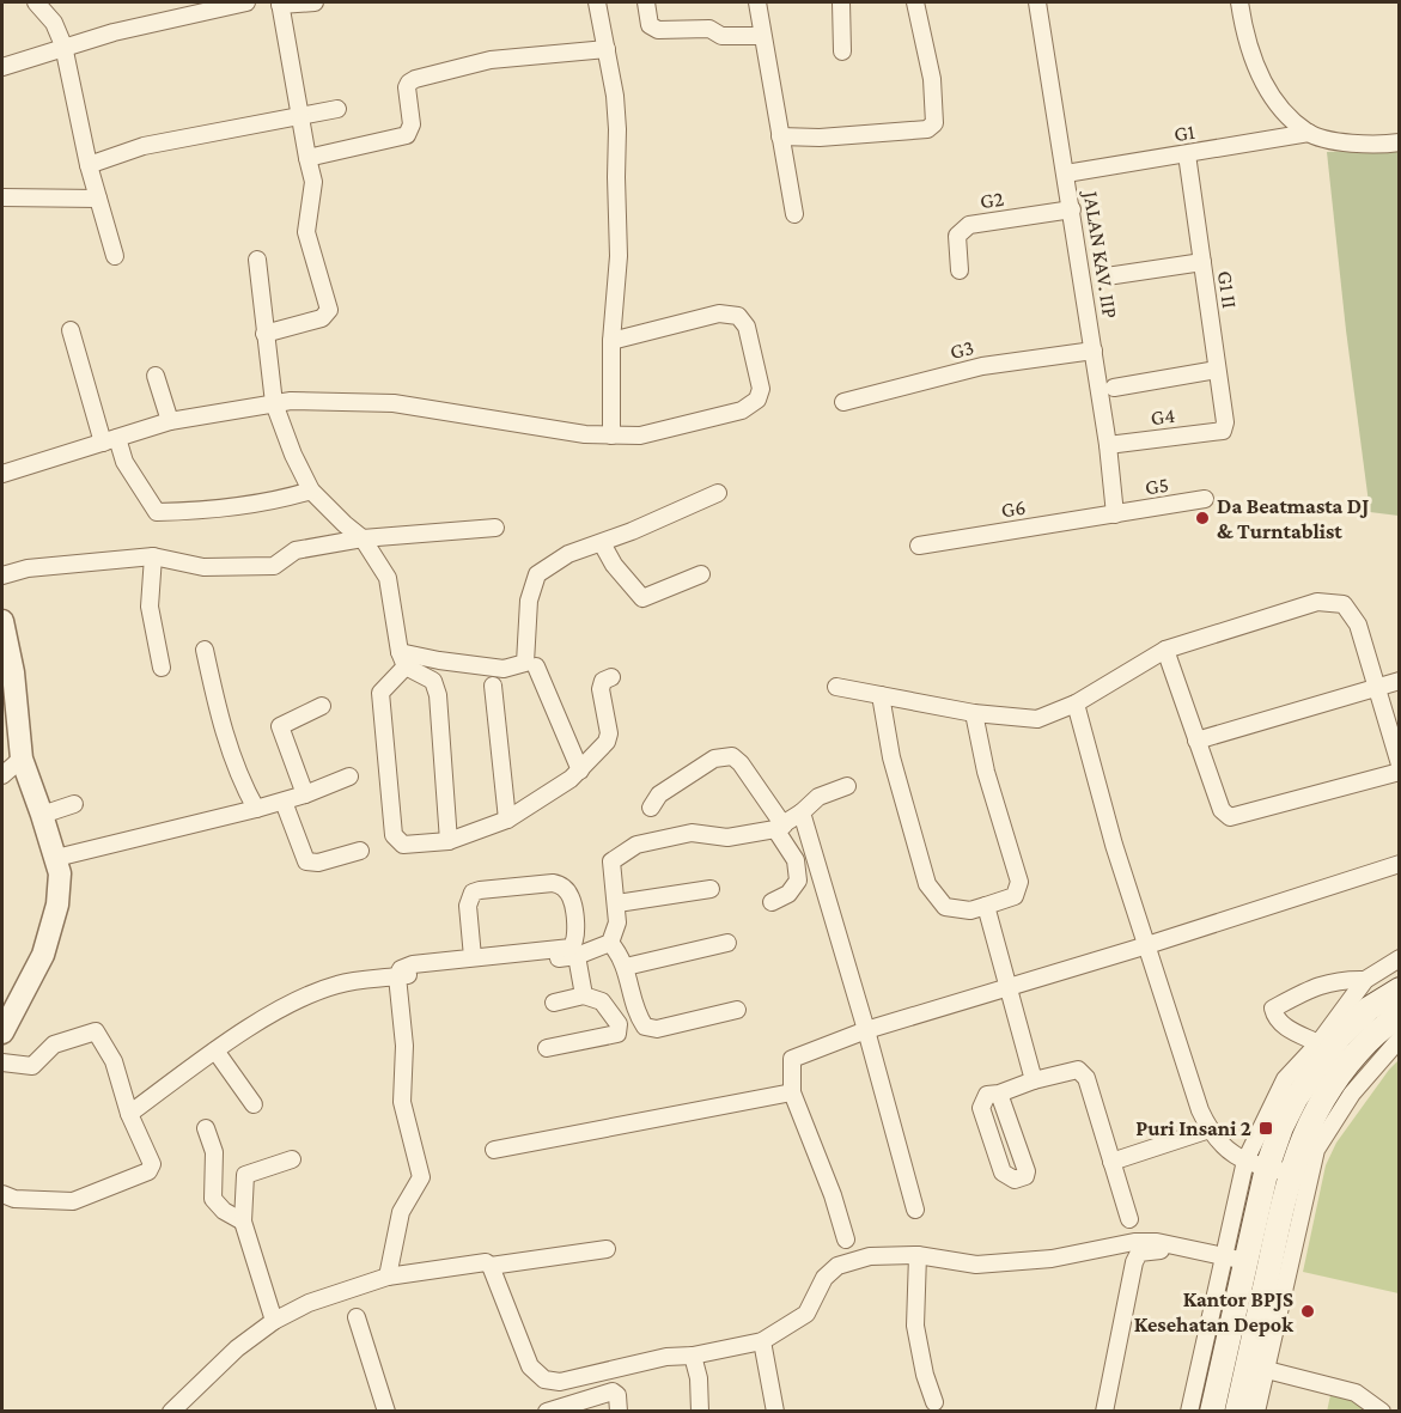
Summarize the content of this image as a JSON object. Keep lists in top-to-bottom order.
{
  "streets": {
    "street": [
      "G1",
      "G2",
      "JALAN KAV. IIP",
      "G1 II",
      "G3",
      "G4",
      "G5",
      "G6"
    ]
  },
  "crossings": [
    ["G1", "JALAN KAV. IIP"],
    ["G1", "G1 II"],
    ["G2", "JALAN KAV. IIP"],
    ["JALAN KAV. IIP", "G3"],
    ["JALAN KAV. IIP", "G4"],
    ["JALAN KAV. IIP", "G5"],
    ["JALAN KAV. IIP", "G6"],
    ["G1 II", "G4"],
    ["G5", "G6"]
  ],
  "places": {
    "other": ["Da Beatmasta DJ & Turntablist", "Kantor BPJS Kesehatan Depok"],
    "transit": ["Puri Insani 2"]
  }
}
